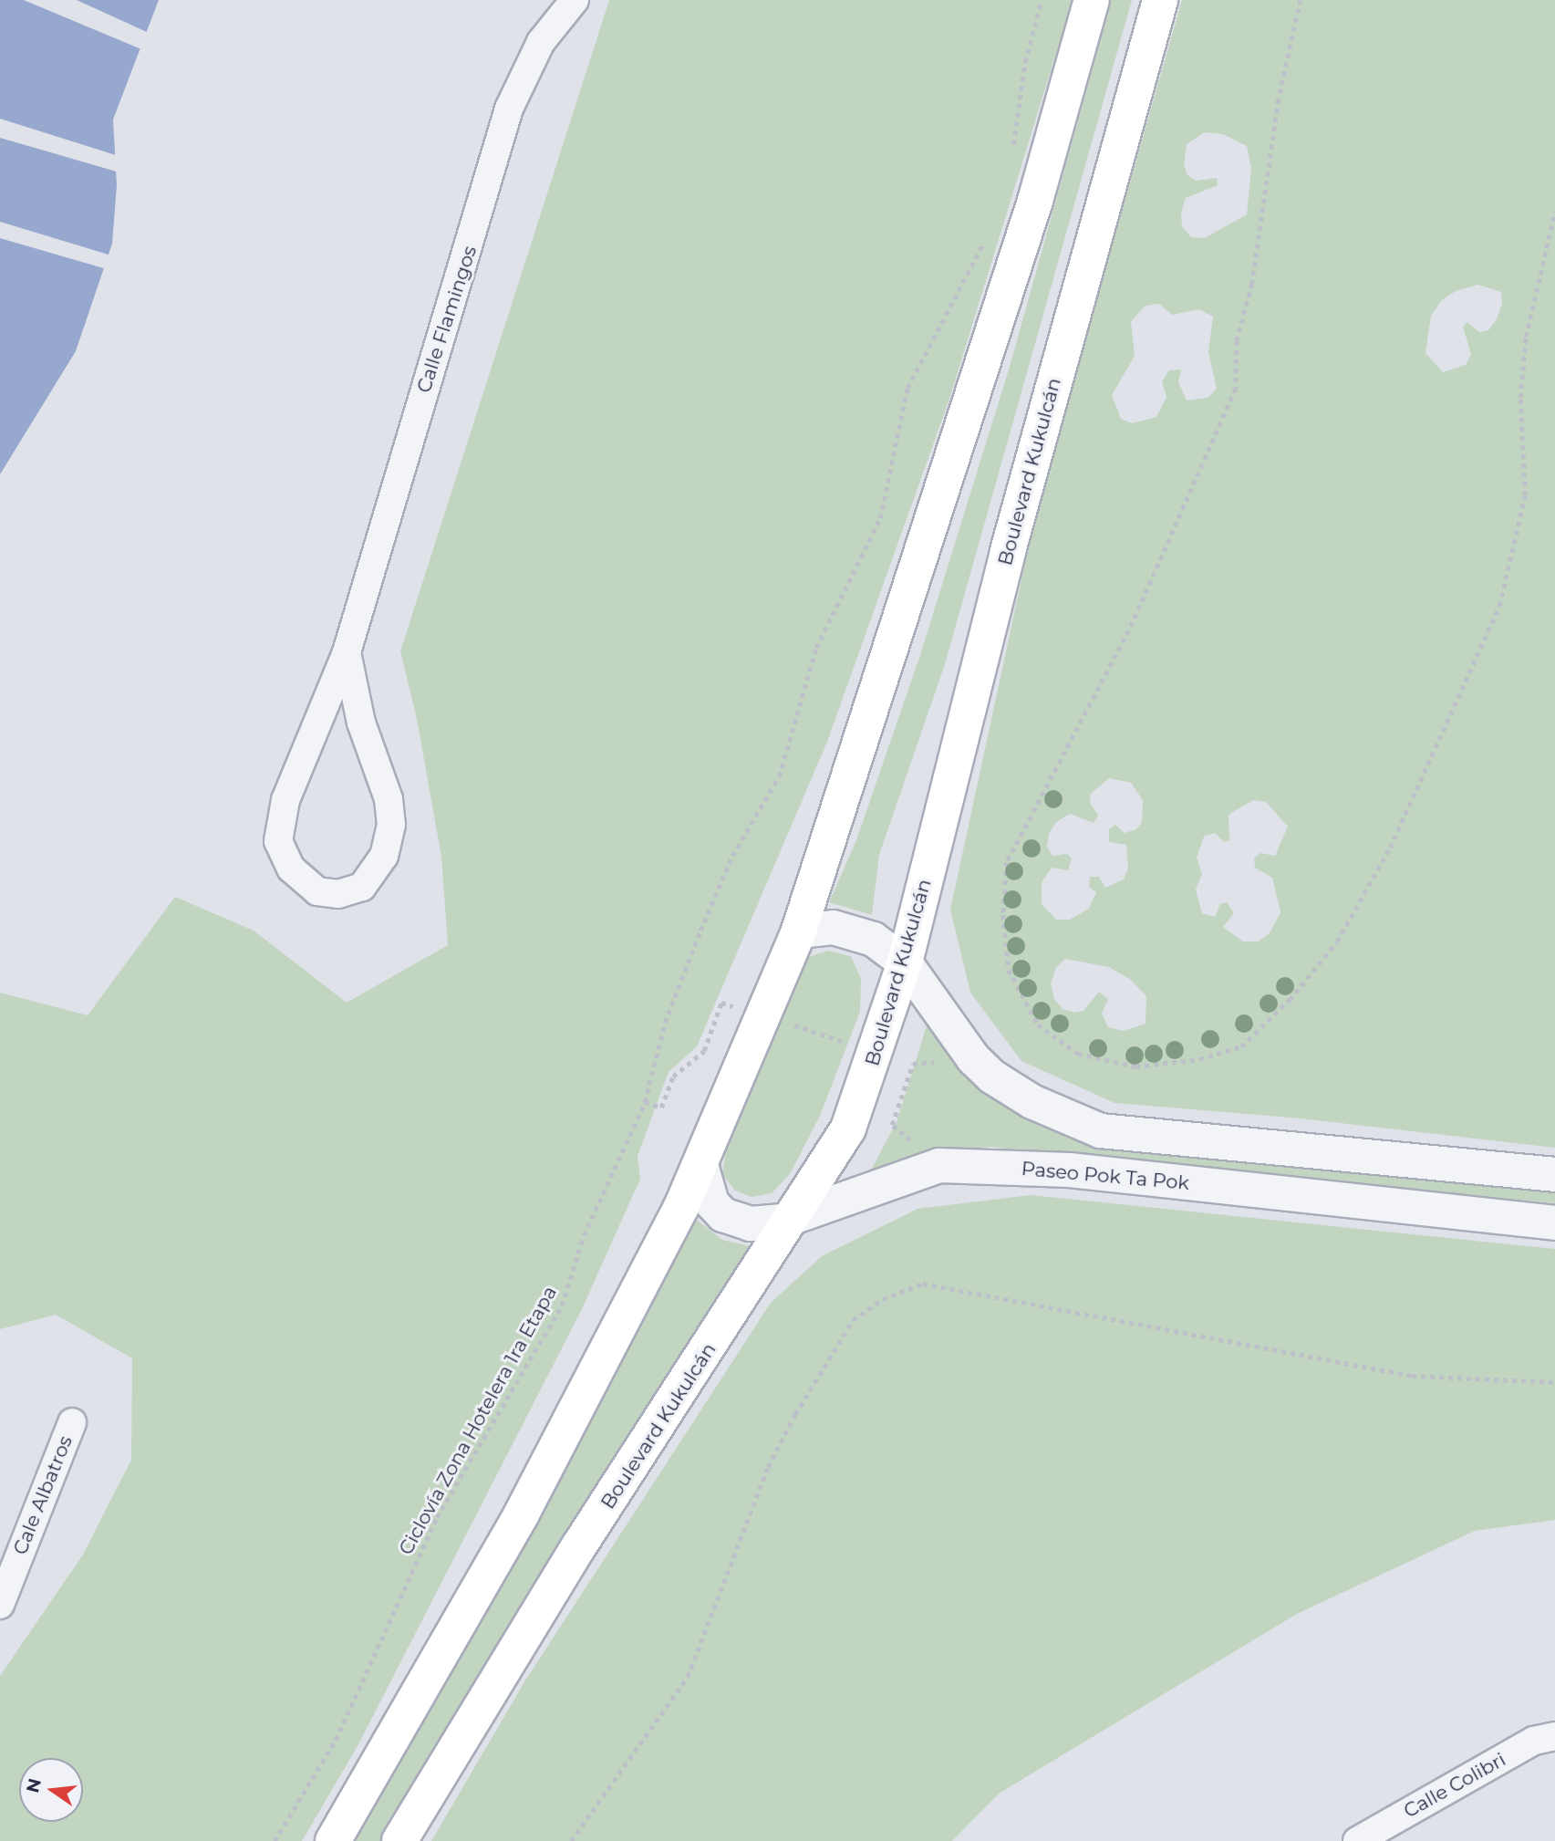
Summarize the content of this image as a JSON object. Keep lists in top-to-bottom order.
{
  "streets": {
    "main road": ["Boulevard Kukulcán"],
    "street": [
      "Calle Flamingos",
      "Paseo Pok Ta Pok",
      "Cale Albatros",
      "Calle Colibri"
    ],
    "path": ["Ciclovía Zona Hotelera 1ra Etapa"]
  },
  "crossings": [
    ["Boulevard Kukulcán", "Paseo Pok Ta Pok"]
  ],
  "north": "left"
}
